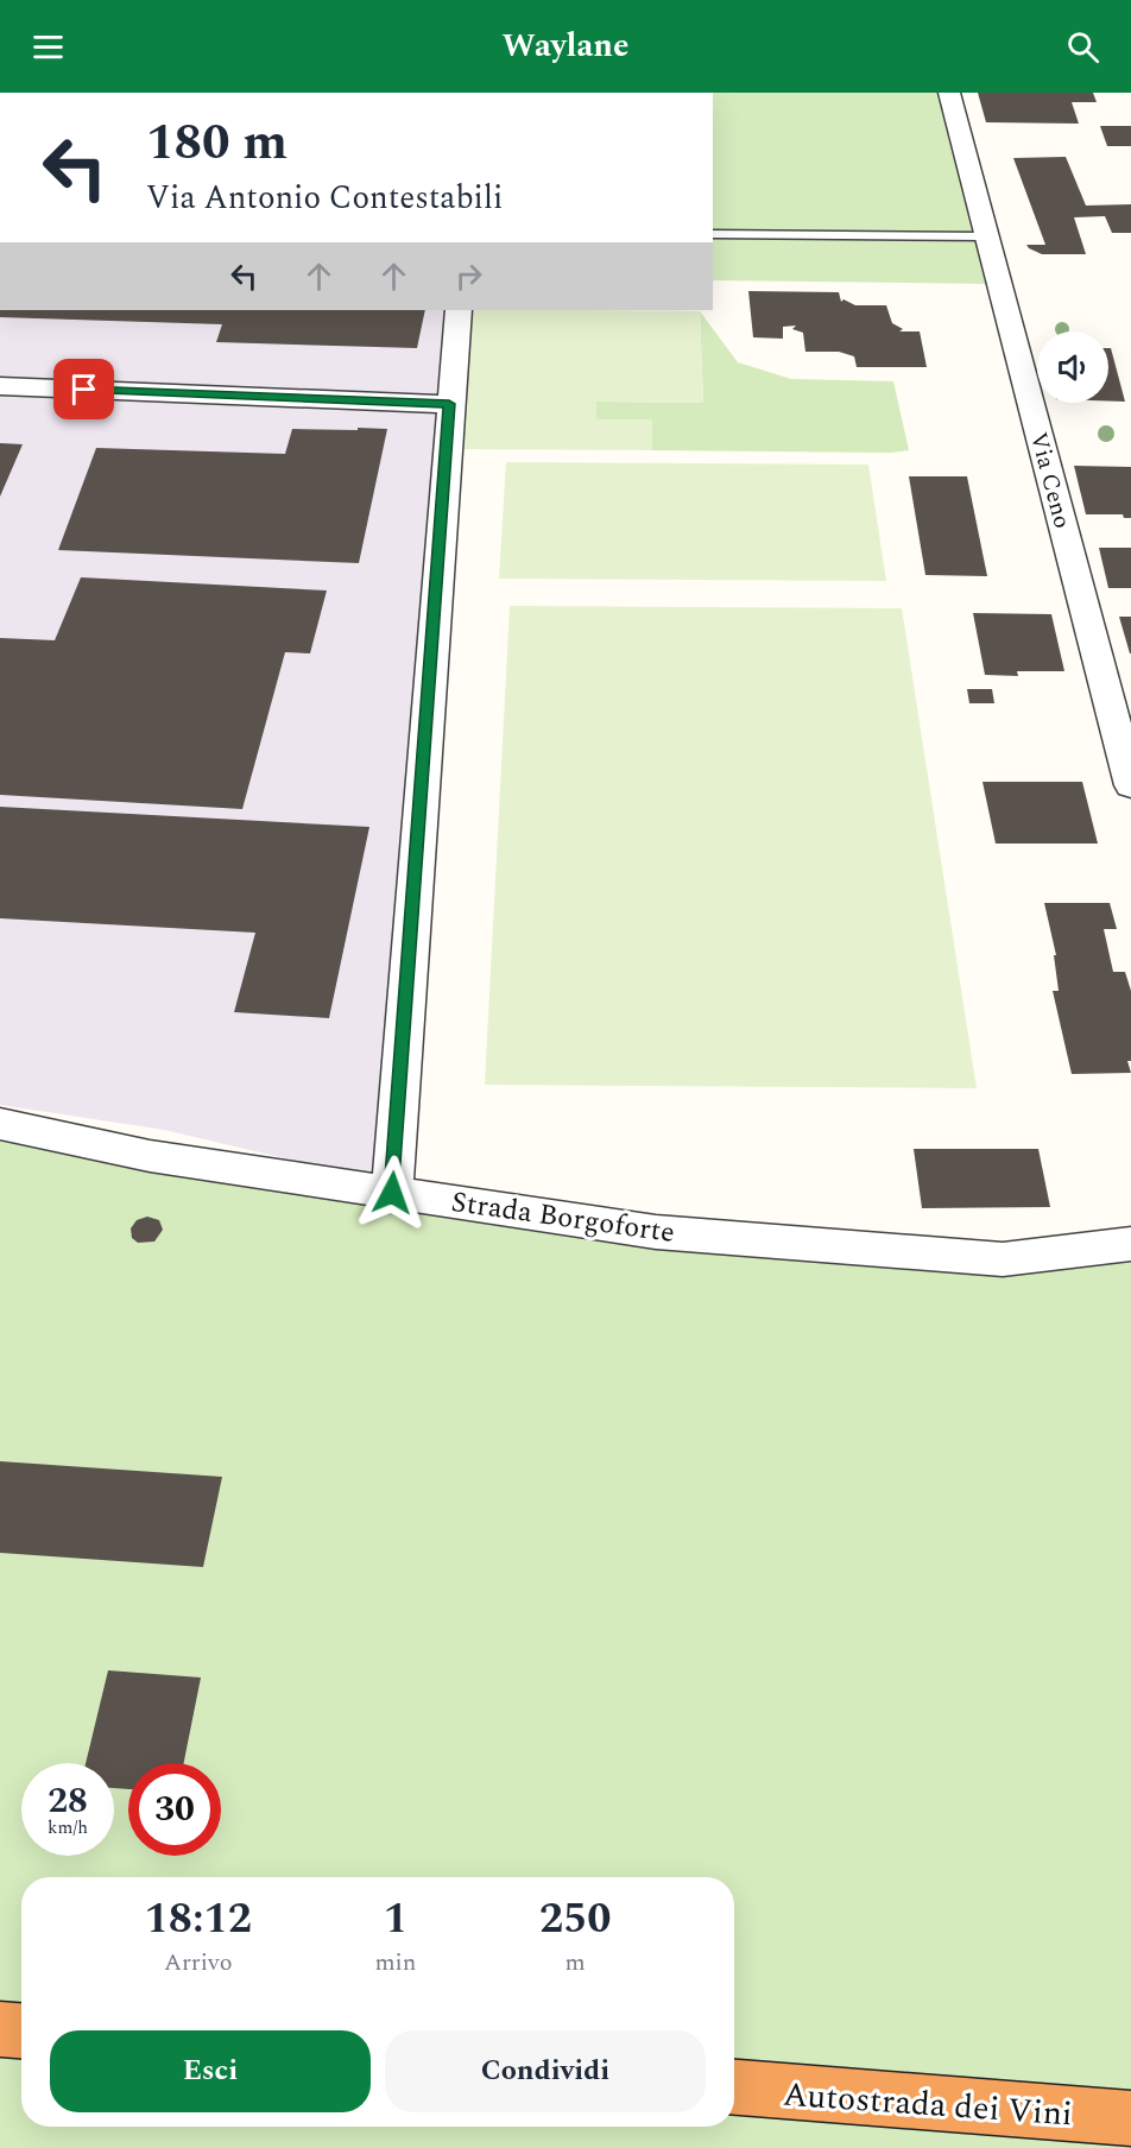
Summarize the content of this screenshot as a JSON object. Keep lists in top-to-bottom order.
{
  "streets": {
    "highway": ["Autostrada dei Vini"],
    "street": ["Via Ceno", "Strada Borgoforte"]
  },
  "page": {
    "header": "Waylane",
    "turn": ["180 m", "Via Antonio Contestabili"],
    "speed": "28 km/h",
    "limit": "30",
    "eta": [
      "18:12",
      "Arrivo",
      "1",
      "min",
      "250",
      "m"
    ],
    "buttons": ["Esci", "Condividi"]
  }
}
